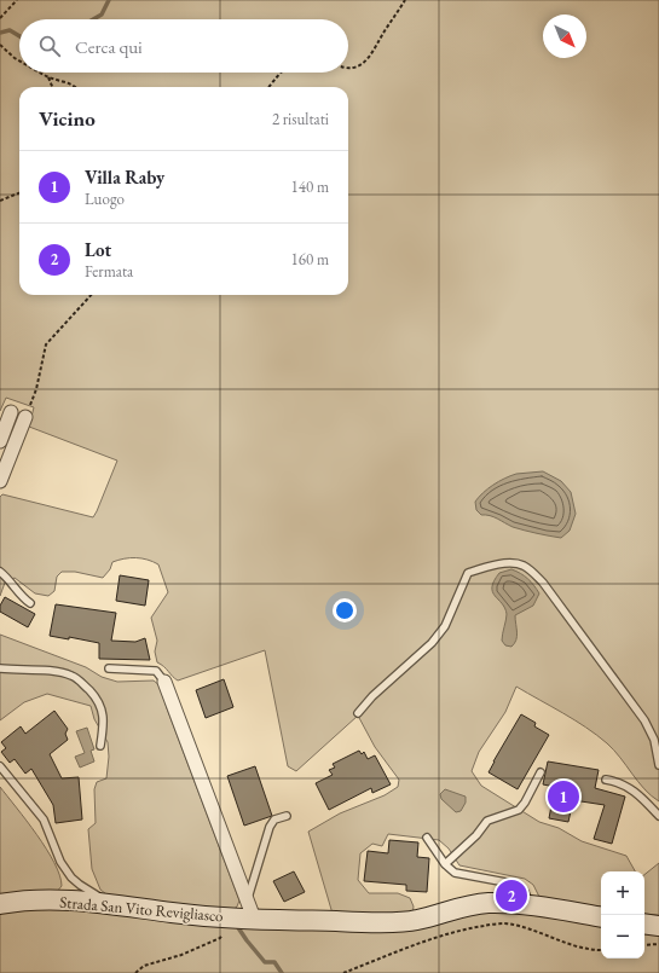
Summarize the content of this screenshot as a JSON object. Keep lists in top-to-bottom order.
{
  "streets": {
    "street": ["Strada San Vito Revigliasco"]
  },
  "north": "bottom right",
  "page": {
    "search": "Cerca qui",
    "heading": ["Vicino", "2 risultati"],
    "list": [
      {
        "mark": "1",
        "name": "Villa Raby",
        "note": "Luogo",
        "value": "140 m"
      },
      {
        "mark": "2",
        "name": "Lot",
        "note": "Fermata",
        "value": "160 m"
      }
    ],
    "pins": ["1", "2"],
    "map_buttons": ["+", "−"]
  }
}
